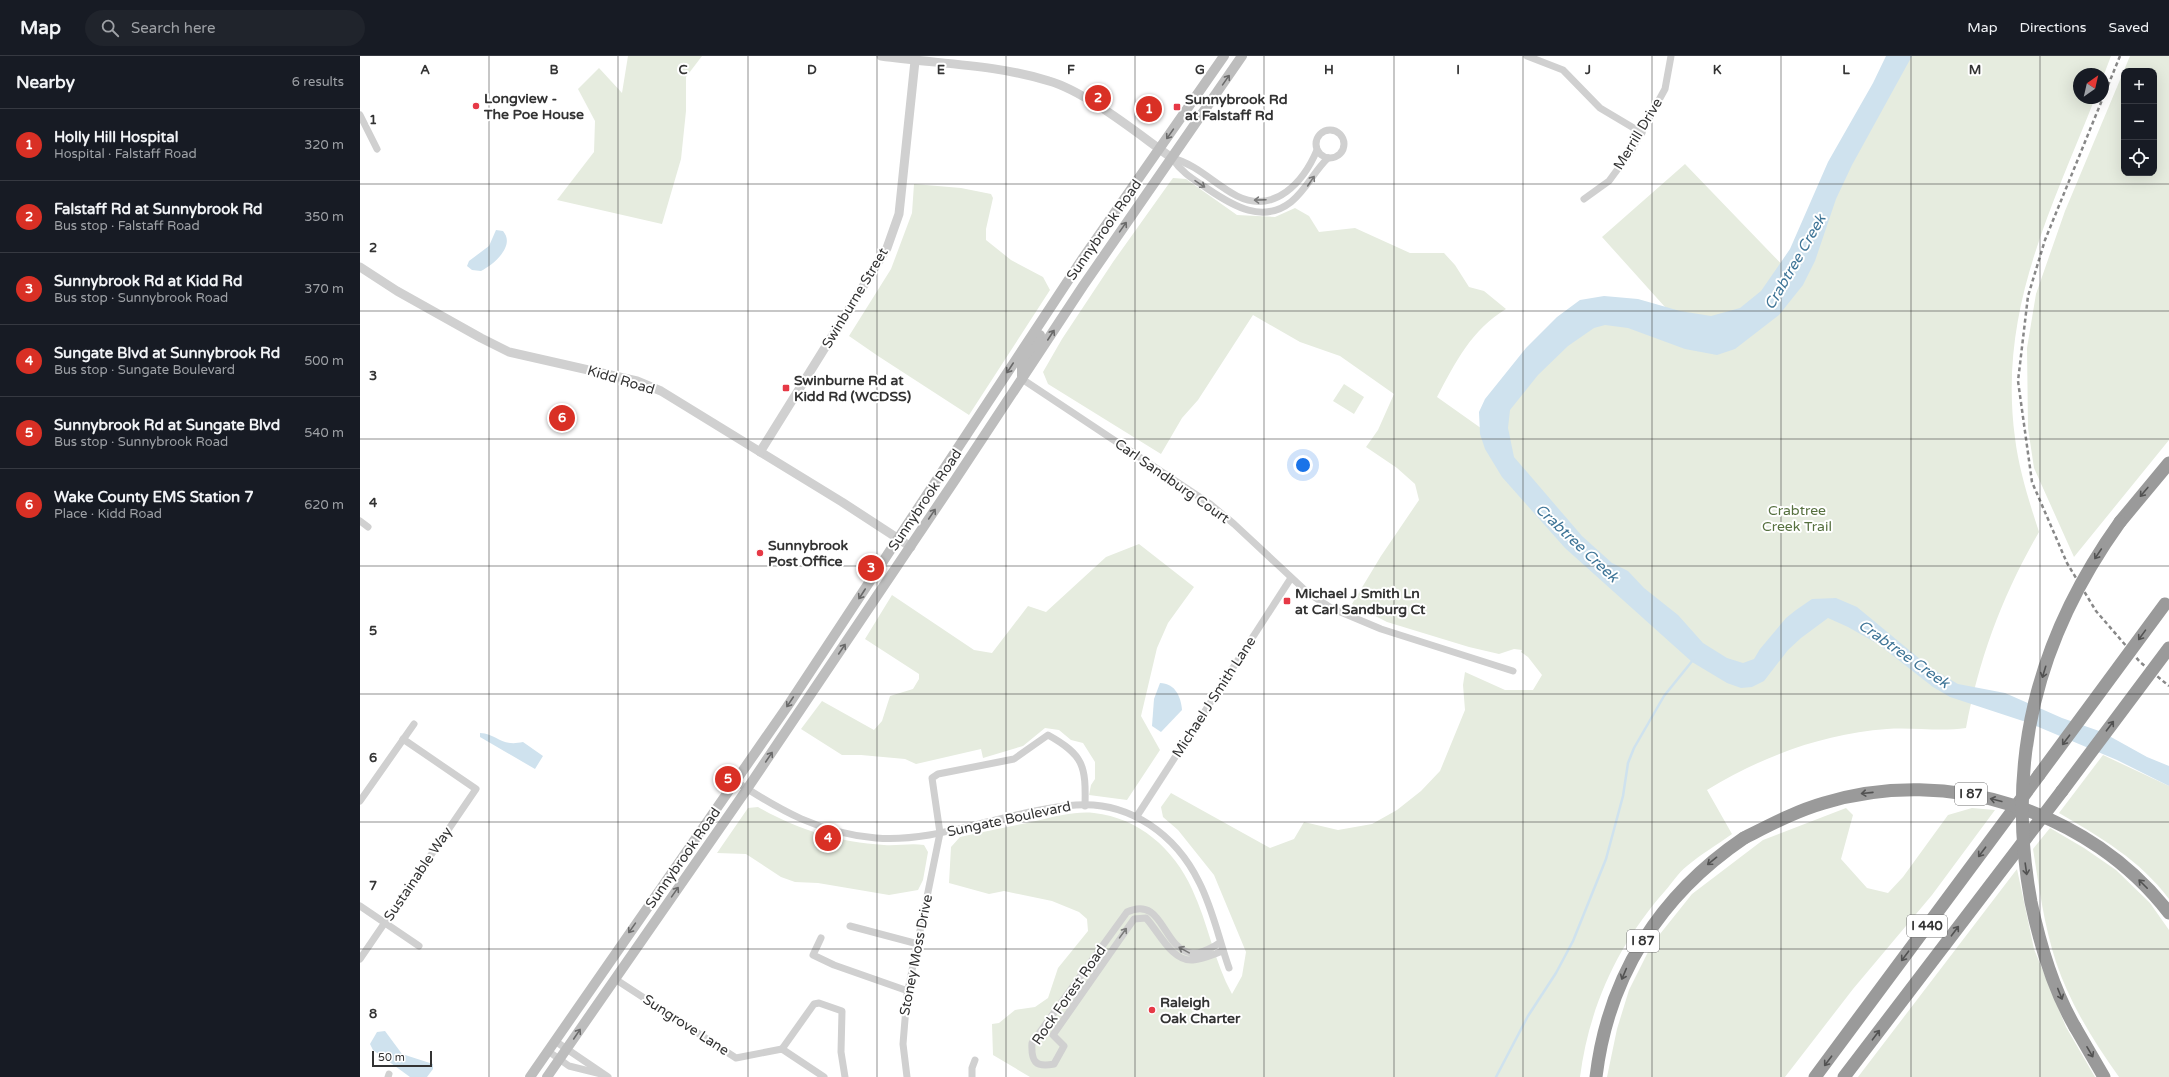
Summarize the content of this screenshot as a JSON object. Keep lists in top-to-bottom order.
{
  "streets": {
    "highway": ["I 87", "I 440"],
    "main road": ["Sunnybrook Road"],
    "street": [
      "Merrill Drive",
      "Swinburne Street",
      "Kidd Road",
      "Carl Sandburg Court",
      "Michael J Smith Lane",
      "Sungate Boulevard",
      "Sustainable Way",
      "Stoney Moss Drive",
      "Rock Forest Road",
      "Sungrove Lane"
    ]
  },
  "crossings": [
    ["Sunnybrook Road", "Kidd Road"],
    ["Sunnybrook Road", "Carl Sandburg Court"],
    ["Sunnybrook Road", "Sungate Boulevard"],
    ["Sunnybrook Road", "Sungrove Lane"],
    ["Swinburne Street", "Kidd Road"],
    ["Carl Sandburg Court", "Michael J Smith Lane"],
    ["Michael J Smith Lane", "Sungate Boulevard"],
    ["Sungate Boulevard", "Stoney Moss Drive"],
    ["Sungate Boulevard", "Rock Forest Road"]
  ],
  "water": ["Crabtree Creek"],
  "parks": ["Crabtree Creek Trail"],
  "places": {
    "other": ["Longview - The Poe House", "Sunnybrook Post Office", "Raleigh Oak Charter"],
    "transit": ["Sunnybrook Rd at Falstaff Rd", "Swinburne Rd at Kidd Rd (WCDSS)", "Michael J Smith Ln at Carl Sandburg Ct"]
  },
  "scale_bar": "50 m",
  "north": "top right",
  "page": {
    "header": "Map",
    "search": "Search here",
    "nav": ["Map", "Directions", "Saved"],
    "heading": ["Nearby", "6 results"],
    "map_buttons": ["+", "−"],
    "pins": [
      "2",
      "1",
      "6",
      "3",
      "5",
      "4"
    ],
    "list": [
      {
        "mark": "1",
        "name": "Holly Hill Hospital",
        "note": "Hospital · Falstaff Road",
        "value": "320 m"
      },
      {
        "mark": "2",
        "name": "Falstaff Rd at Sunnybrook Rd",
        "note": "Bus stop · Falstaff Road",
        "value": "350 m"
      },
      {
        "mark": "3",
        "name": "Sunnybrook Rd at Kidd Rd",
        "note": "Bus stop · Sunnybrook Road",
        "value": "370 m"
      },
      {
        "mark": "4",
        "name": "Sungate Blvd at Sunnybrook Rd",
        "note": "Bus stop · Sungate Boulevard",
        "value": "500 m"
      },
      {
        "mark": "5",
        "name": "Sunnybrook Rd at Sungate Blvd",
        "note": "Bus stop · Sunnybrook Road",
        "value": "540 m"
      },
      {
        "mark": "6",
        "name": "Wake County EMS Station 7",
        "note": "Place · Kidd Road",
        "value": "620 m"
      }
    ],
    "scale": "50 m"
  },
  "grid": {
    "columns": [
      "A",
      "B",
      "C",
      "D",
      "E",
      "F",
      "G",
      "H",
      "I",
      "J",
      "K",
      "L",
      "M"
    ],
    "rows": [
      "1",
      "2",
      "3",
      "4",
      "5",
      "6",
      "7",
      "8"
    ]
  }
}
